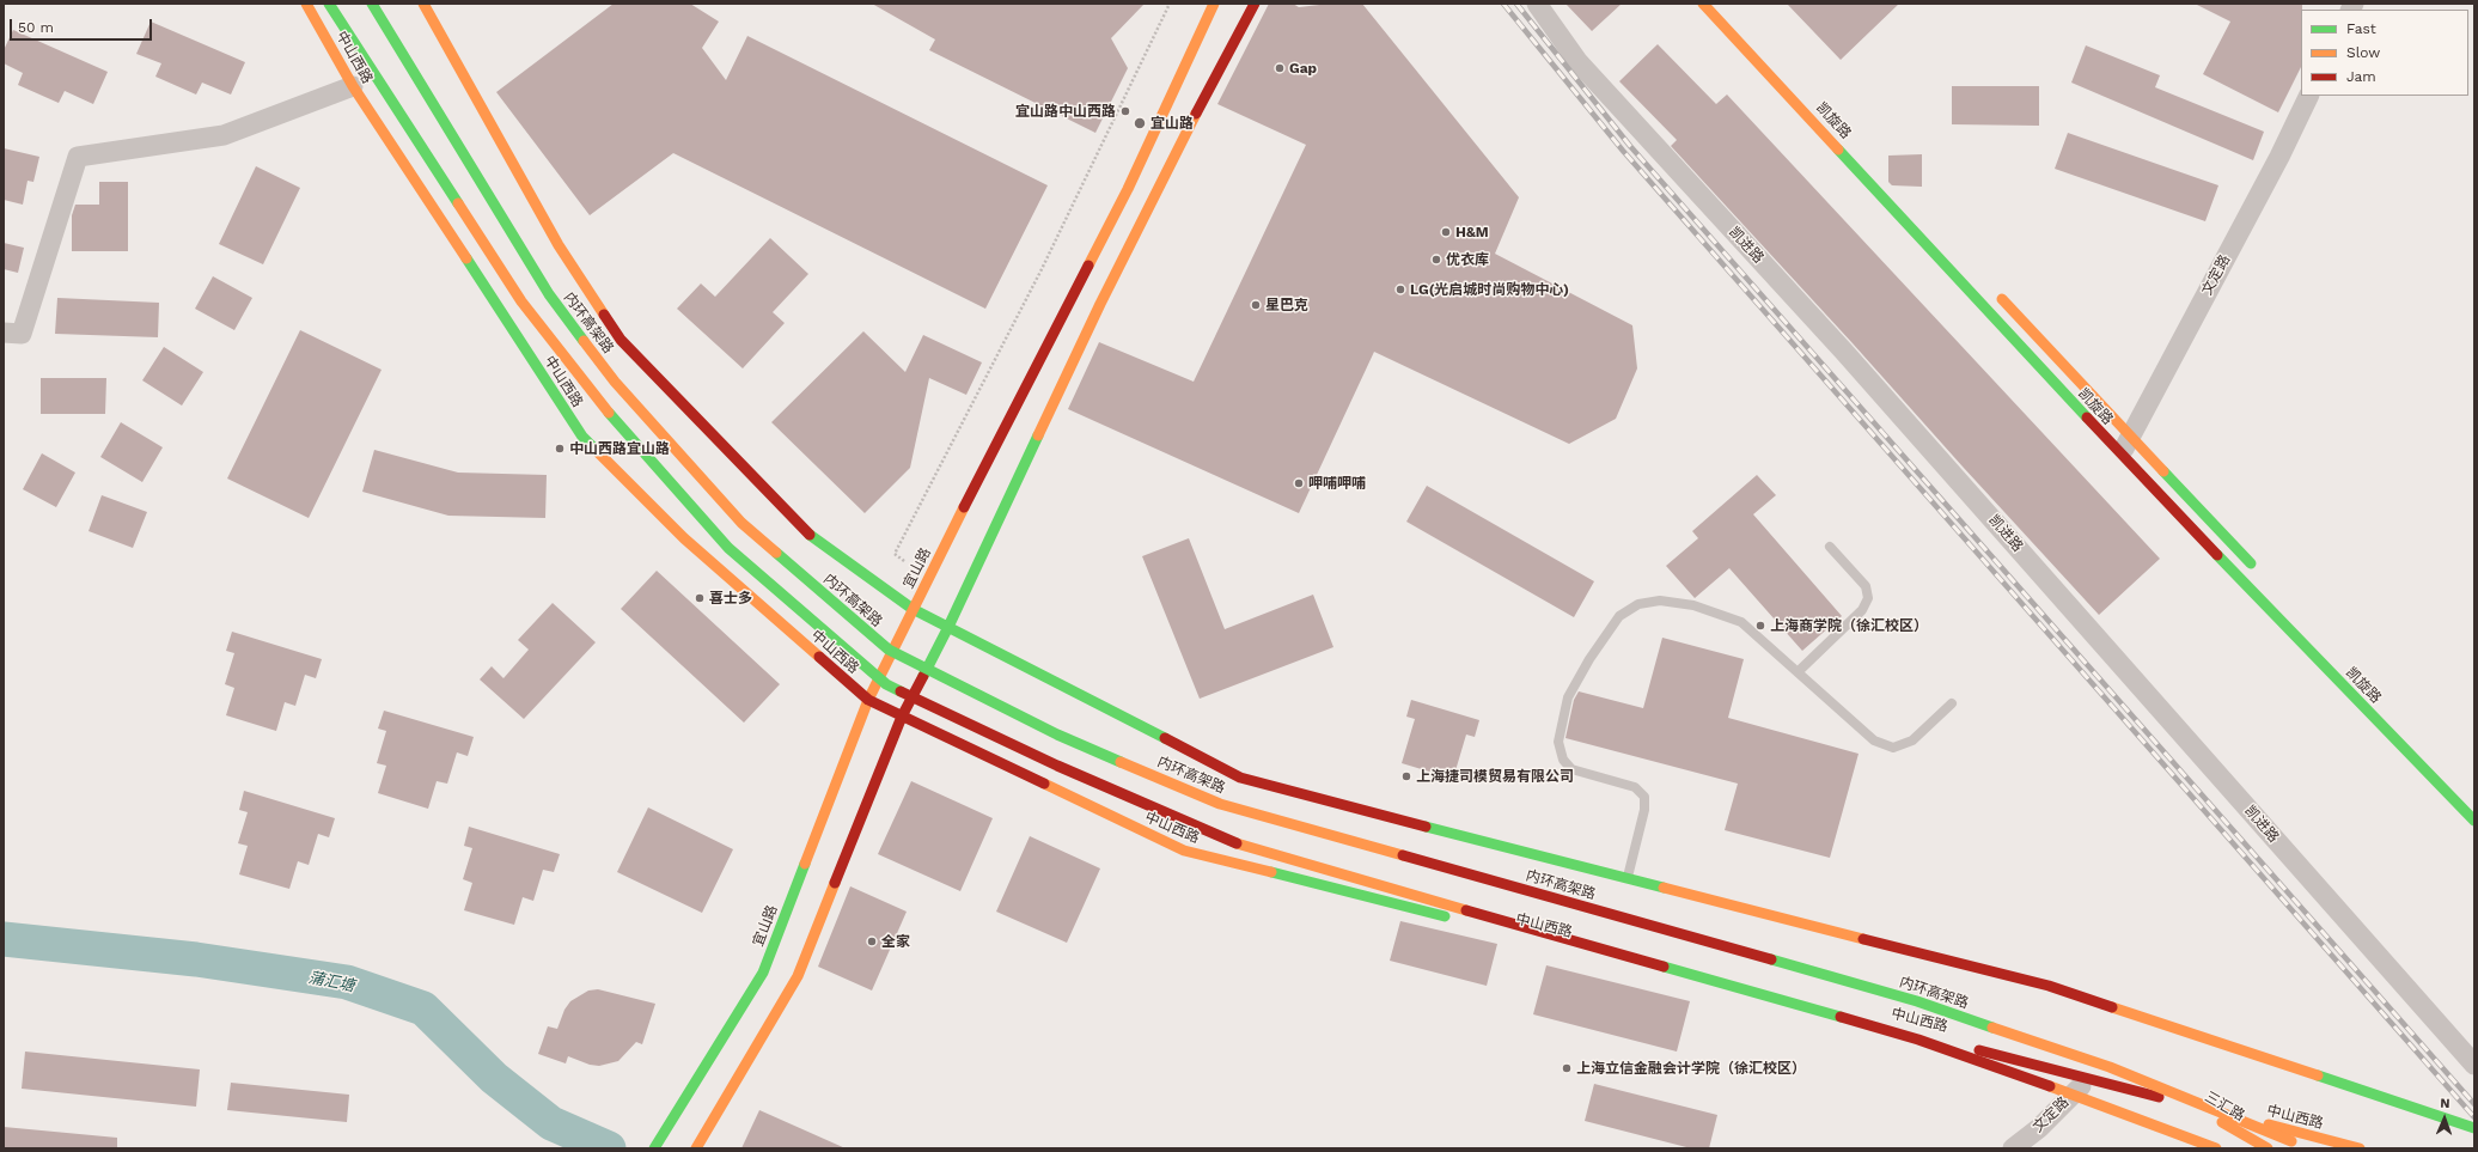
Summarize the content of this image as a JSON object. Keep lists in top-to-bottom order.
{
  "streets": {
    "main road": [
      "中山西路",
      "凯旋路",
      "内环高架路",
      "宜山路",
      "三汇路"
    ],
    "street": ["凯进路", "文定路"]
  },
  "crossings": [
    ["中山西路", "文定路"],
    ["中山西路", "宜山路"],
    ["中山西路", "三汇路"],
    ["凯旋路", "文定路"]
  ],
  "water": ["蒲汇塘"],
  "places": [
    "Gap",
    "宜山路中山西路",
    "宜山路",
    "H&M",
    "优衣库",
    "LG(光启城时尚购物中心)",
    "星巴克",
    "中山西路宜山路",
    "呷哺呷哺",
    "喜士多",
    "上海商学院（徐汇校区）",
    "上海捷司模贸易有限公司",
    "全家",
    "上海立信金融会计学院（徐汇校区）"
  ],
  "legend": ["Fast", "Slow", "Jam"],
  "scale_bar": "50 m",
  "north": "top"
}
